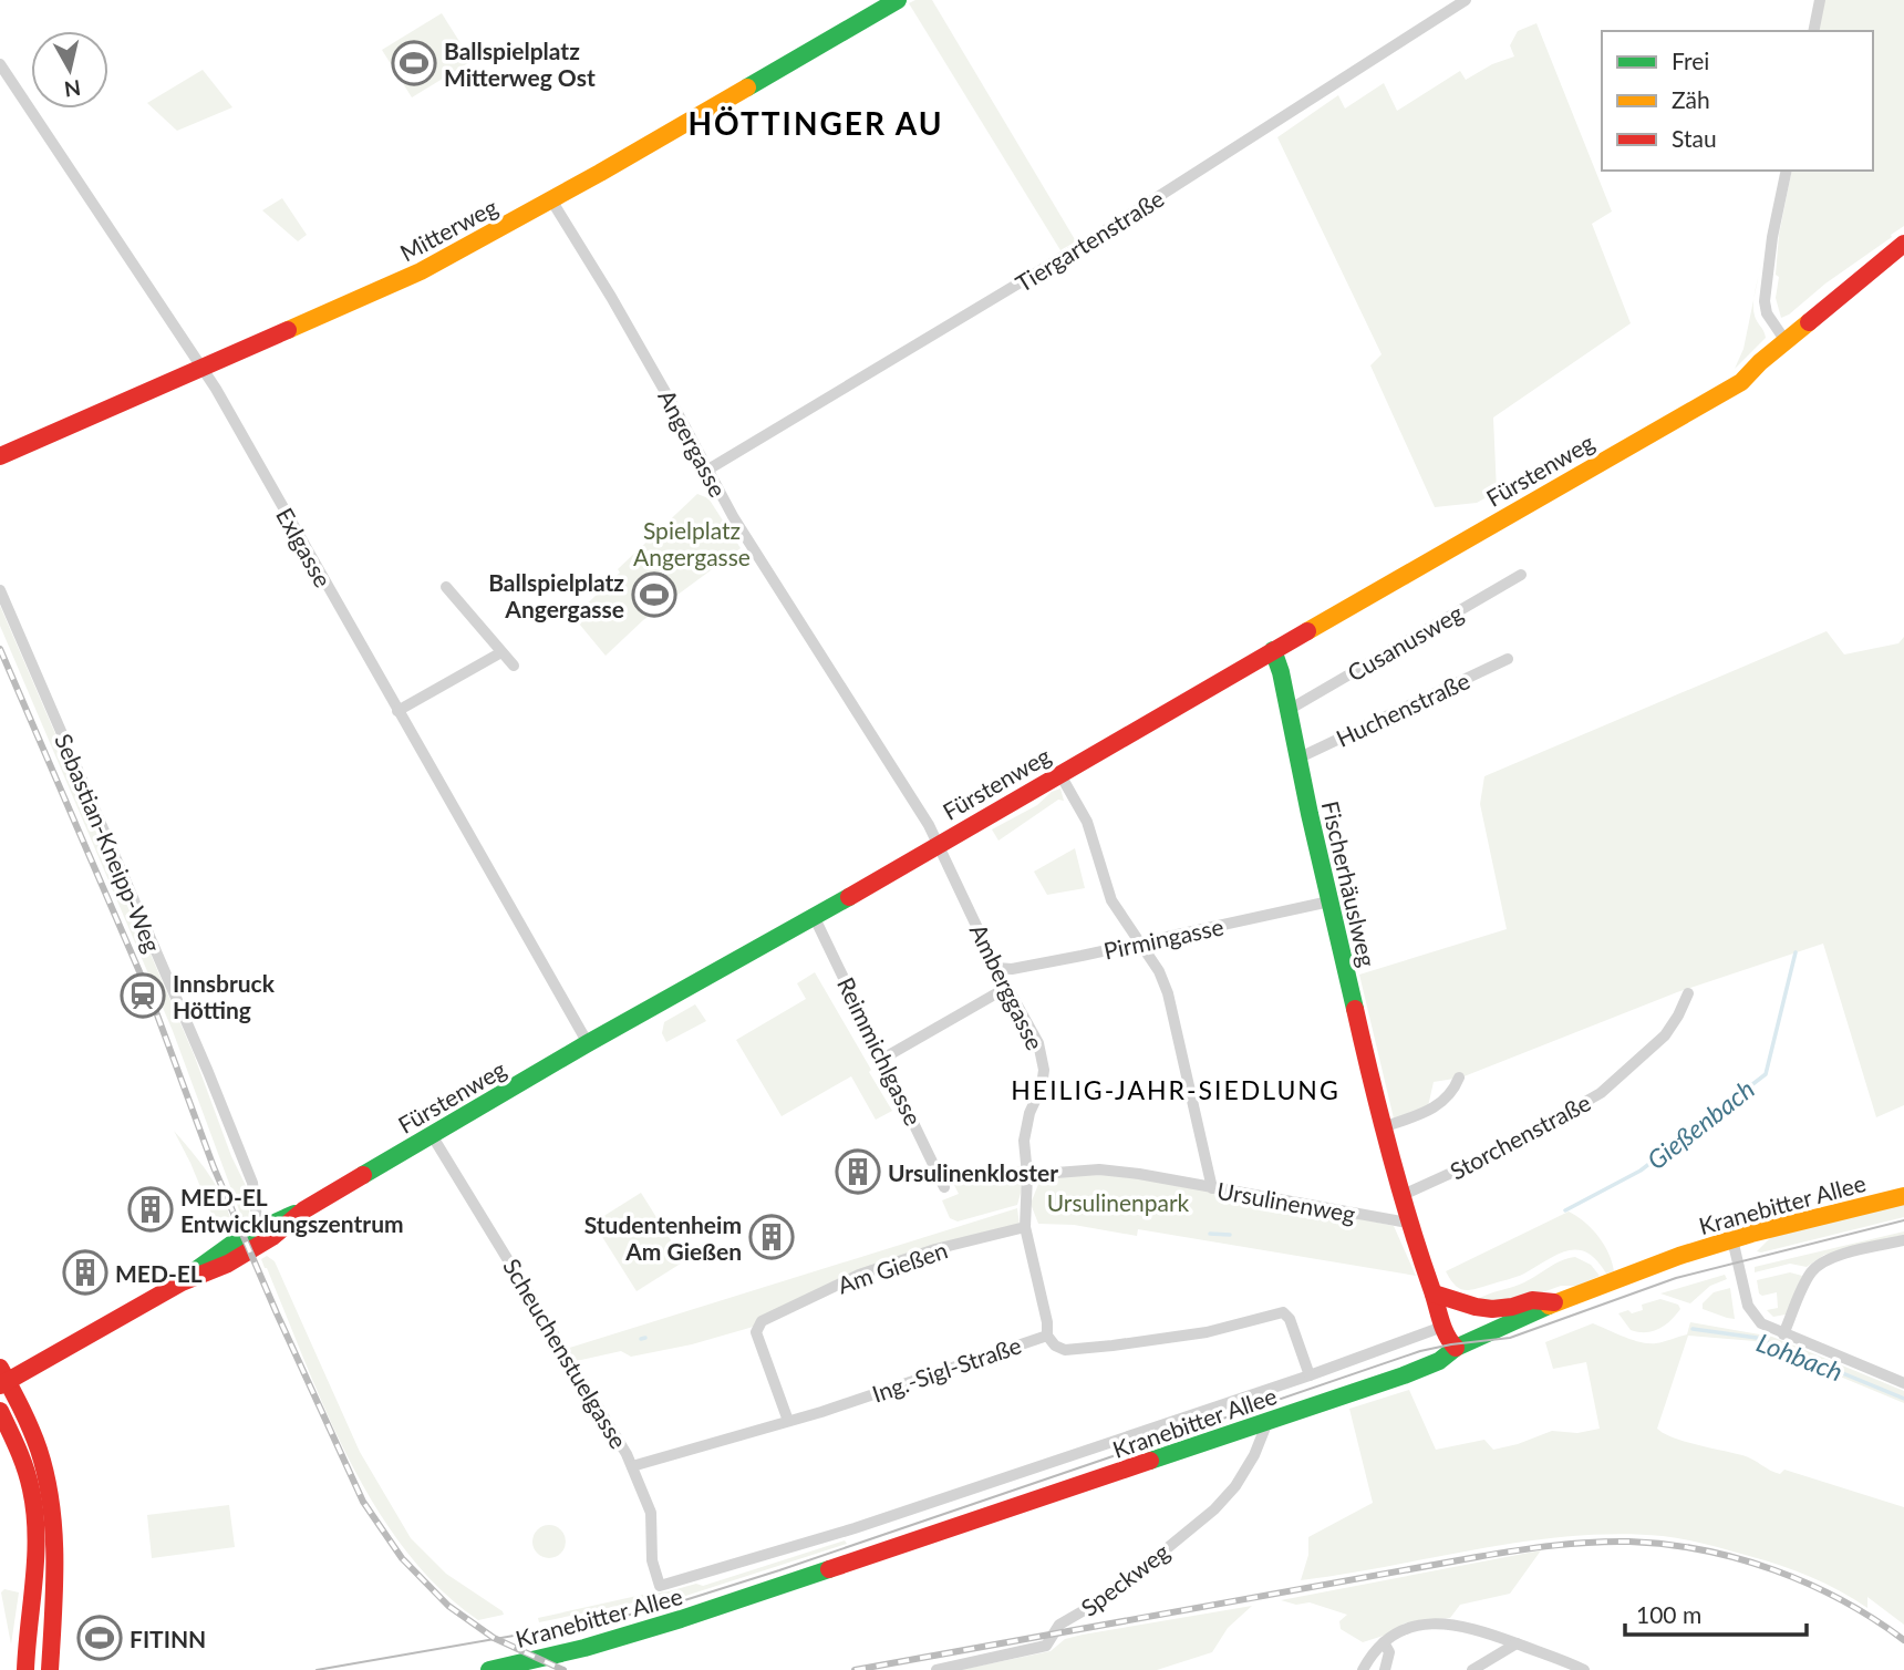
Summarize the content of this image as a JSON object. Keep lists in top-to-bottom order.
{
  "streets": {
    "street": [
      "Mitterweg",
      "Tiergartenstraße",
      "Angergasse",
      "Fürstenweg",
      "Exlgasse",
      "Cusanusweg",
      "Huchenstraße",
      "Sebastian-Kneipp-Weg",
      "Fischerhäuslweg",
      "Pirmingasse",
      "Amberggasse",
      "Reimmichlgasse",
      "Storchenstraße",
      "Ursulinenweg",
      "Kranebitter Allee",
      "Am Gießen",
      "Scheuchenstuelgasse",
      "Ing.-Sigl-Straße",
      "Speckweg"
    ]
  },
  "crossings": [
    ["Mitterweg", "Angergasse"],
    ["Mitterweg", "Exlgasse"],
    ["Tiergartenstraße", "Angergasse"],
    ["Angergasse", "Fürstenweg"],
    ["Angergasse", "Amberggasse"],
    ["Fürstenweg", "Exlgasse"],
    ["Fürstenweg", "Sebastian-Kneipp-Weg"],
    ["Fürstenweg", "Fischerhäuslweg"],
    ["Fürstenweg", "Amberggasse"],
    ["Fürstenweg", "Reimmichlgasse"],
    ["Fürstenweg", "Scheuchenstuelgasse"],
    ["Cusanusweg", "Fischerhäuslweg"],
    ["Huchenstraße", "Fischerhäuslweg"],
    ["Fischerhäuslweg", "Pirmingasse"],
    ["Fischerhäuslweg", "Storchenstraße"],
    ["Fischerhäuslweg", "Ursulinenweg"],
    ["Fischerhäuslweg", "Kranebitter Allee"],
    ["Pirmingasse", "Amberggasse"],
    ["Amberggasse", "Ursulinenweg"],
    ["Amberggasse", "Am Gießen"],
    ["Kranebitter Allee", "Scheuchenstuelgasse"],
    ["Kranebitter Allee", "Ing.-Sigl-Straße"],
    ["Kranebitter Allee", "Speckweg"],
    ["Am Gießen", "Ing.-Sigl-Straße"],
    ["Scheuchenstuelgasse", "Ing.-Sigl-Straße"]
  ],
  "districts": ["HÖTTINGER AU", "HEILIG-JAHR-SIEDLUNG"],
  "water": ["Gießenbach", "Lohbach"],
  "parks": ["Spielplatz Angergasse", "Ursulinenpark"],
  "places": {
    "sports": ["Ballspielplatz Mitterweg Ost", "Ballspielplatz Angergasse", "FITINN"],
    "station": ["Innsbruck Hötting"],
    "building": [
      "Ursulinenkloster",
      "MED-EL Entwicklungszentrum",
      "Studentenheim Am Gießen",
      "MED-EL"
    ]
  },
  "legend": ["Frei", "Zäh", "Stau"],
  "scale_bar": "100 m",
  "north": "bottom"
}
